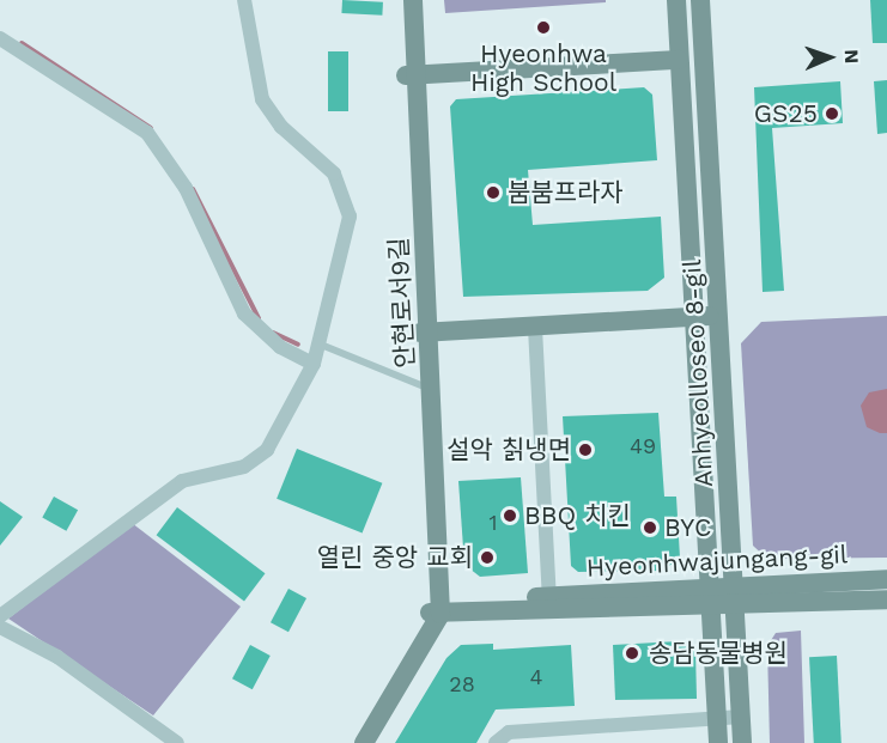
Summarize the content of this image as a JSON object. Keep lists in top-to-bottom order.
{
  "streets": {
    "street": ["안현로서9길", "Anhyeolloseo 8-gil", "Hyeonhwajungang-gil"]
  },
  "crossings": [
    ["안현로서9길", "Hyeonhwajungang-gil"],
    ["Anhyeolloseo 8-gil", "Hyeonhwajungang-gil"]
  ],
  "places": [
    "Hyeonhwa High School",
    "GS25",
    "붐붐프라자",
    "설악 칡냉면",
    "BBQ 치킨",
    "BYC",
    "열린 중앙 교회",
    "송담동물병원"
  ],
  "house_numbers": [
    "49",
    "1",
    "4",
    "28"
  ],
  "north": "right"
}
